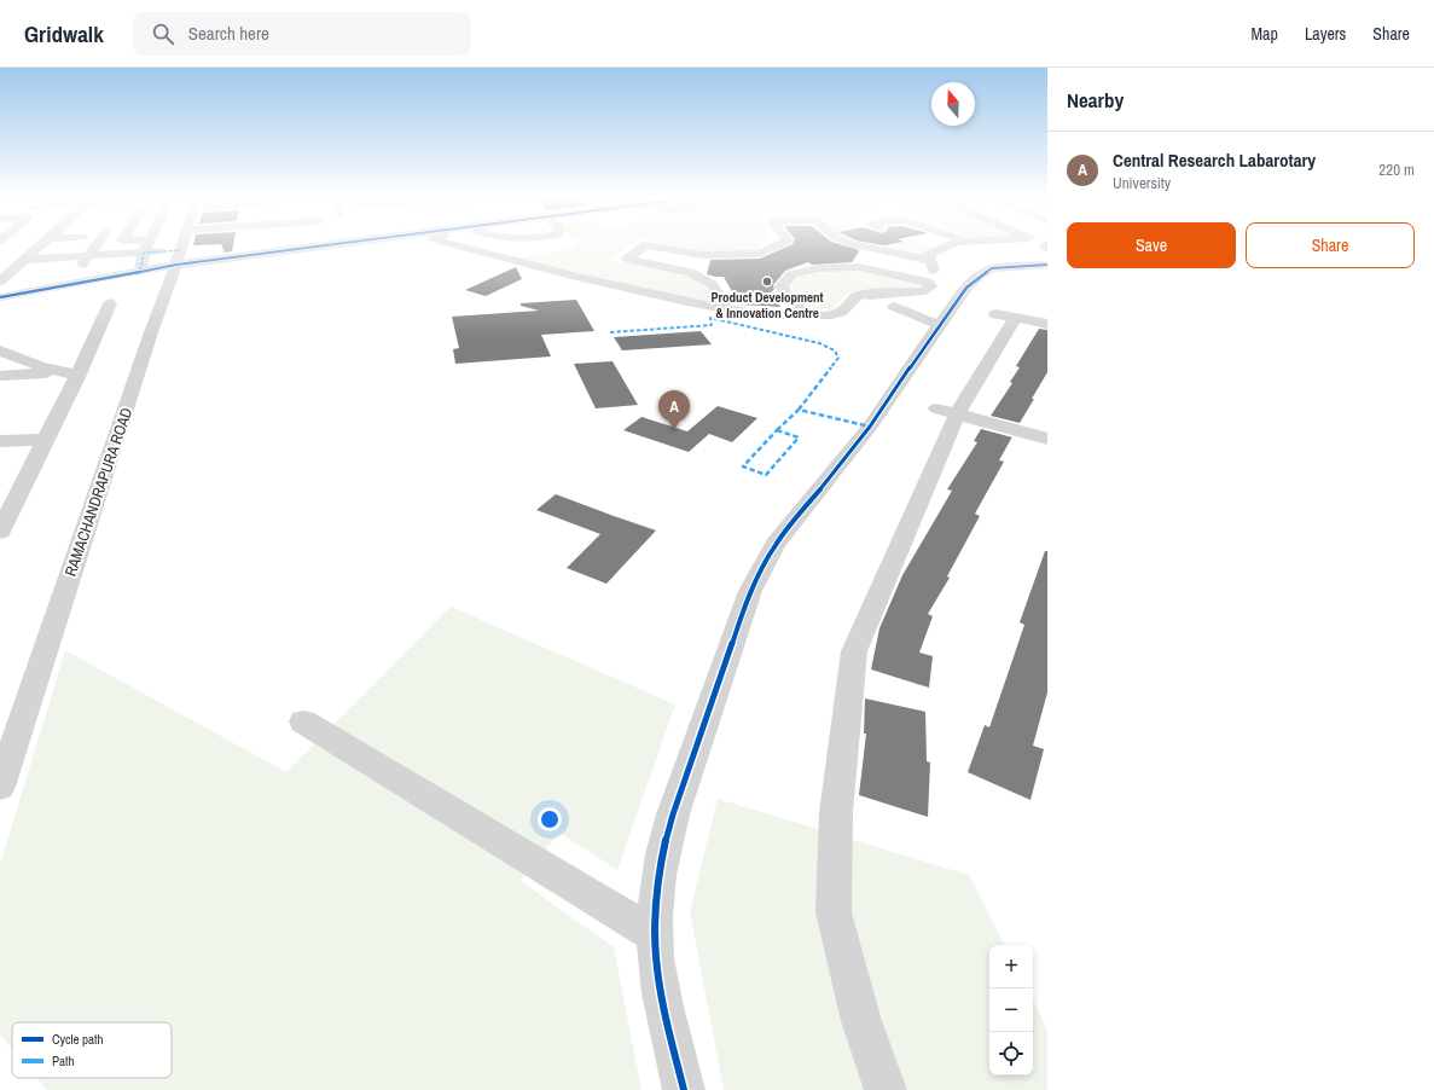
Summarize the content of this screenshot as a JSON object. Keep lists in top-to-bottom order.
{
  "streets": {
    "street": ["RAMACHANDRAPURA ROAD"]
  },
  "places": ["Product Development & Innovation Centre"],
  "legend": ["Cycle path", "Path"],
  "north": "top",
  "page": {
    "header": "Gridwalk",
    "search": "Search here",
    "nav": ["Map", "Layers", "Share"],
    "heading": "Nearby",
    "list": [
      {
        "mark": "A",
        "name": "Central Research Labarotary",
        "note": "University",
        "value": "220 m"
      }
    ],
    "buttons": ["Save", "Share"],
    "pins": "A",
    "map_buttons": ["+", "−"]
  }
}
